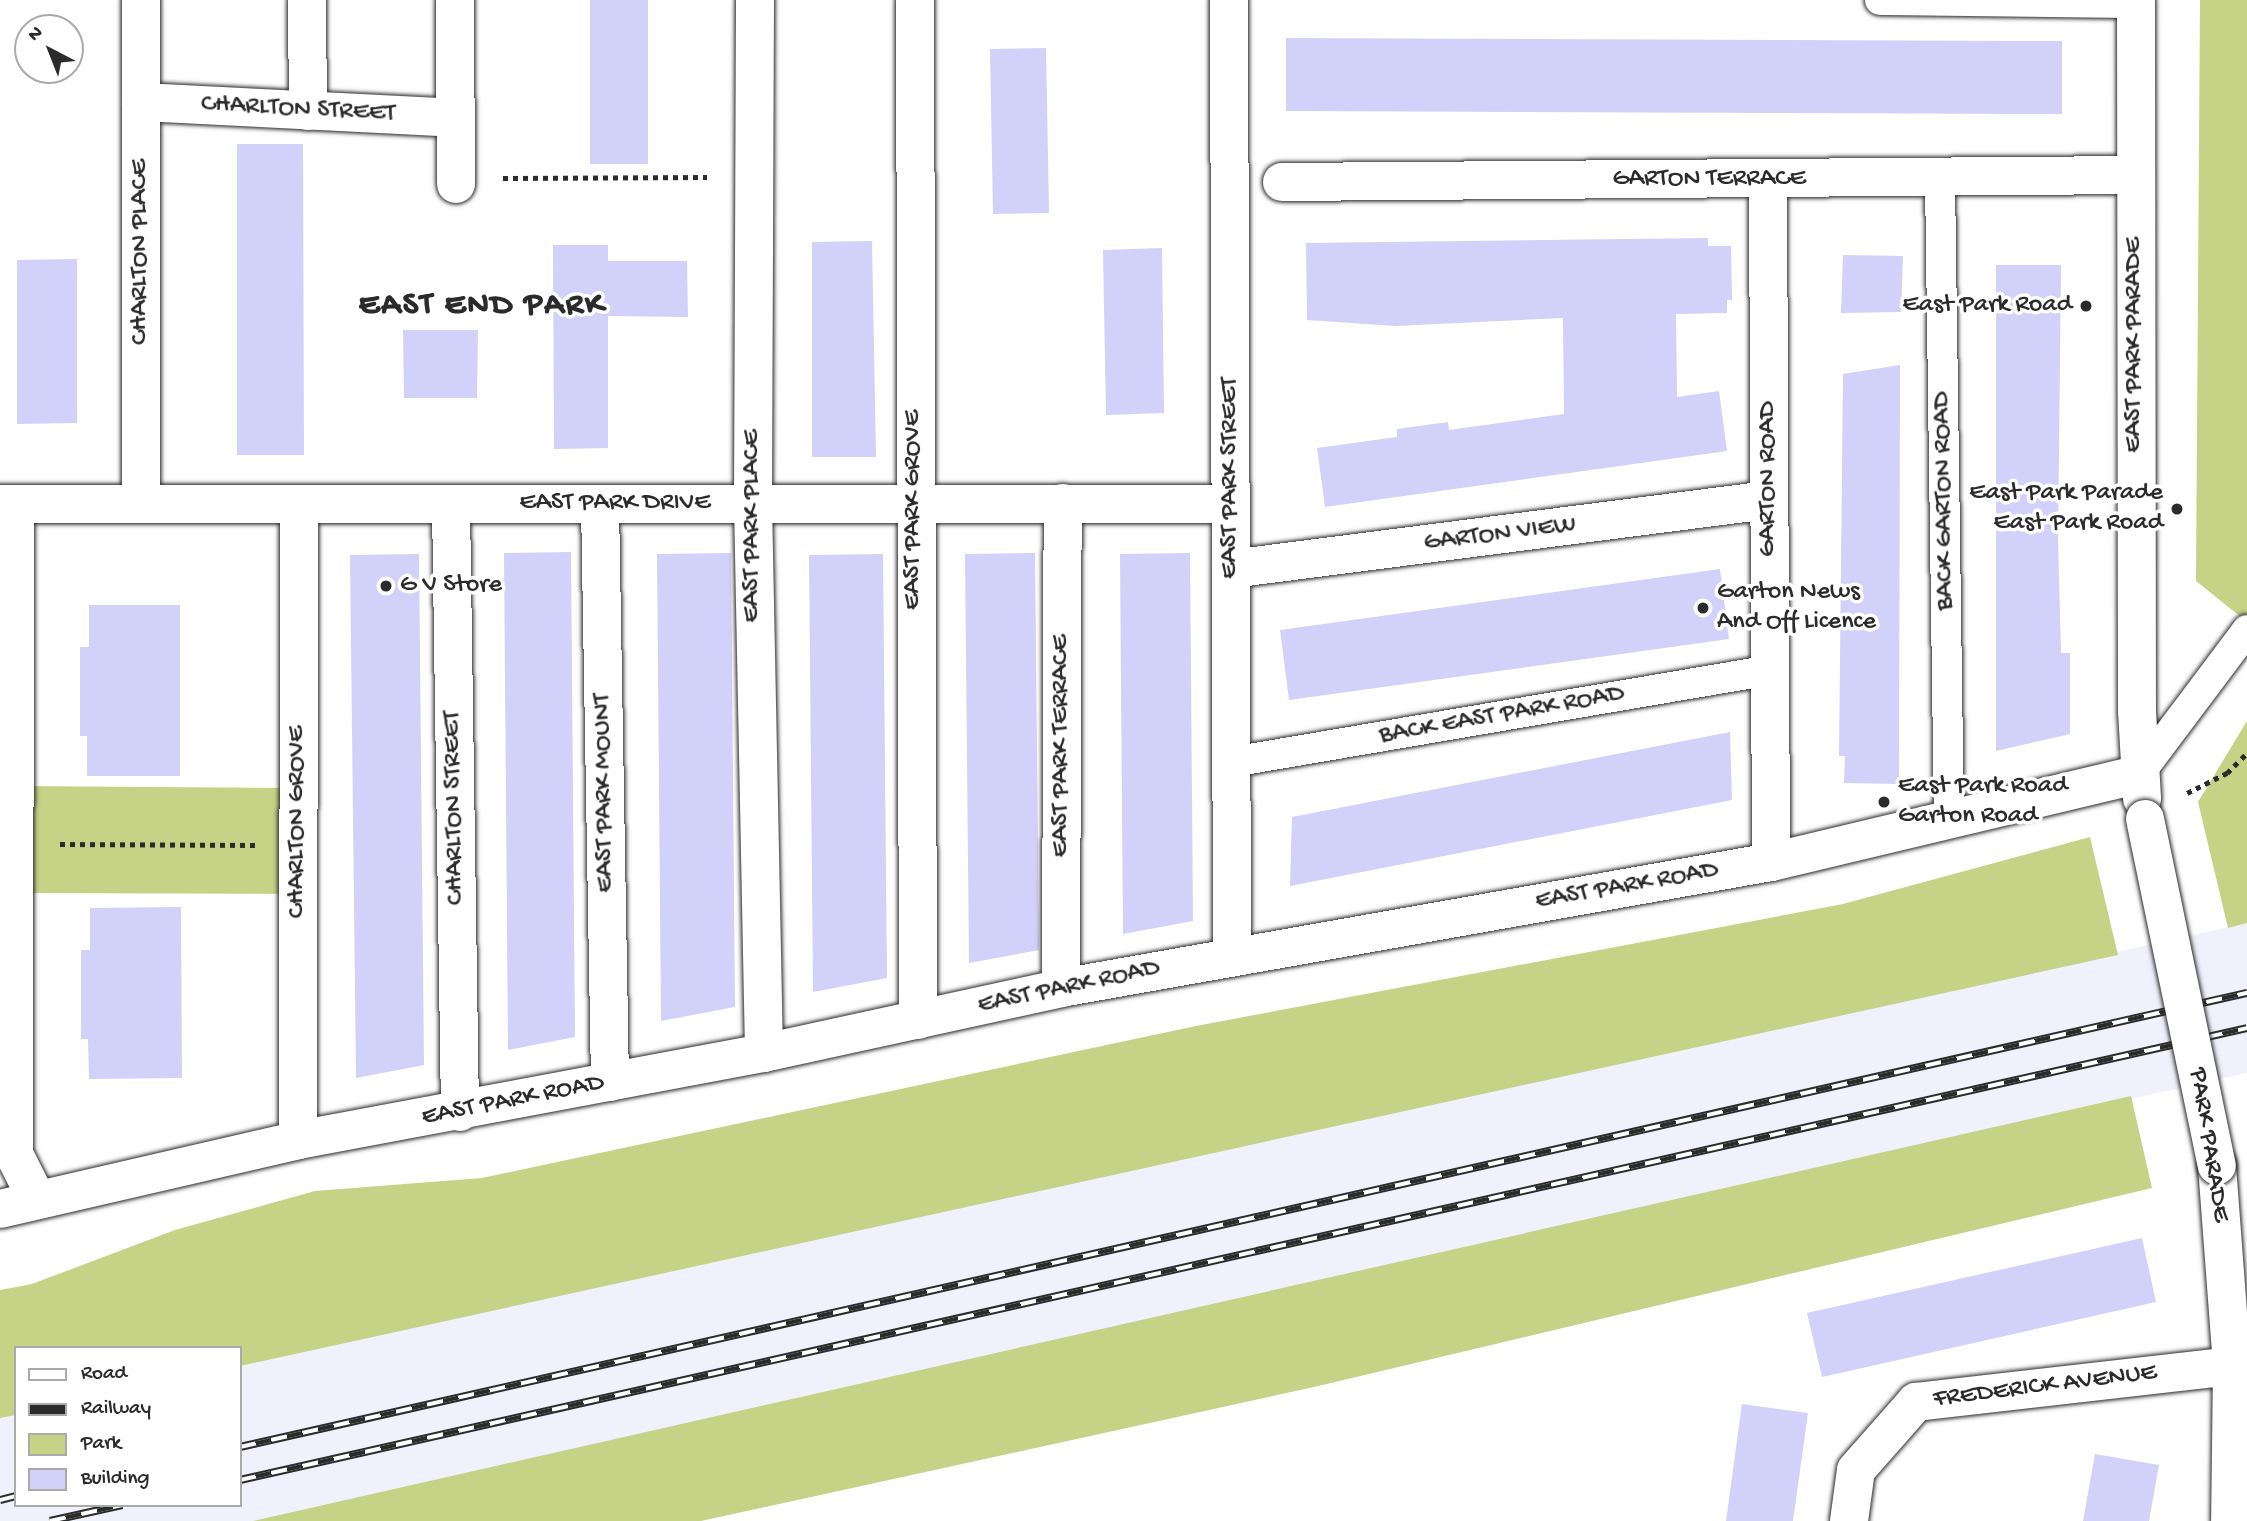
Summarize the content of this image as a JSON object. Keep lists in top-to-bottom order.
{
  "streets": {
    "street": [
      "CHARLTON STREET",
      "GARTON TERRACE",
      "CHARLTON PLACE",
      "EAST PARK PARADE",
      "EAST PARK STREET",
      "GARTON ROAD",
      "EAST PARK DRIVE",
      "EAST PARK GROVE",
      "EAST PARK PLACE",
      "GARTON VIEW",
      "EAST PARK TERRACE",
      "EAST PARK MOUNT",
      "CHARLTON GROVE",
      "EAST PARK ROAD",
      "PARK PARADE",
      "FREDERICK AVENUE"
    ],
    "lane": ["BACK GARTON ROAD", "BACK EAST PARK ROAD"]
  },
  "crossings": [
    ["CHARLTON STREET", "CHARLTON PLACE"],
    ["CHARLTON STREET", "EAST PARK DRIVE"],
    ["CHARLTON STREET", "EAST PARK ROAD"],
    ["GARTON TERRACE", "EAST PARK PARADE"],
    ["GARTON TERRACE", "GARTON ROAD"],
    ["GARTON TERRACE", "BACK GARTON ROAD"],
    ["CHARLTON PLACE", "EAST PARK DRIVE"],
    ["EAST PARK PARADE", "EAST PARK ROAD"],
    ["EAST PARK PARADE", "PARK PARADE"],
    ["EAST PARK STREET", "EAST PARK DRIVE"],
    ["EAST PARK STREET", "GARTON VIEW"],
    ["EAST PARK STREET", "BACK EAST PARK ROAD"],
    ["EAST PARK STREET", "EAST PARK ROAD"],
    ["GARTON ROAD", "GARTON VIEW"],
    ["GARTON ROAD", "BACK EAST PARK ROAD"],
    ["GARTON ROAD", "EAST PARK ROAD"],
    ["BACK GARTON ROAD", "EAST PARK ROAD"],
    ["EAST PARK DRIVE", "EAST PARK GROVE"],
    ["EAST PARK DRIVE", "EAST PARK PLACE"],
    ["EAST PARK DRIVE", "EAST PARK TERRACE"],
    ["EAST PARK DRIVE", "EAST PARK MOUNT"],
    ["EAST PARK DRIVE", "CHARLTON GROVE"],
    ["EAST PARK GROVE", "EAST PARK ROAD"],
    ["EAST PARK PLACE", "EAST PARK ROAD"],
    ["EAST PARK TERRACE", "EAST PARK ROAD"],
    ["EAST PARK MOUNT", "EAST PARK ROAD"],
    ["CHARLTON GROVE", "EAST PARK ROAD"],
    ["EAST PARK ROAD", "PARK PARADE"],
    ["PARK PARADE", "FREDERICK AVENUE"]
  ],
  "districts": ["EAST END PARK"],
  "places": [
    "East Park Road",
    "East Park Parade East Park Road",
    "G V Store",
    "Garton News And Off Licence",
    "East Park Road Garton Road"
  ],
  "legend": [
    "Road",
    "Railway",
    "Park",
    "Building"
  ],
  "north": "top left"
}
